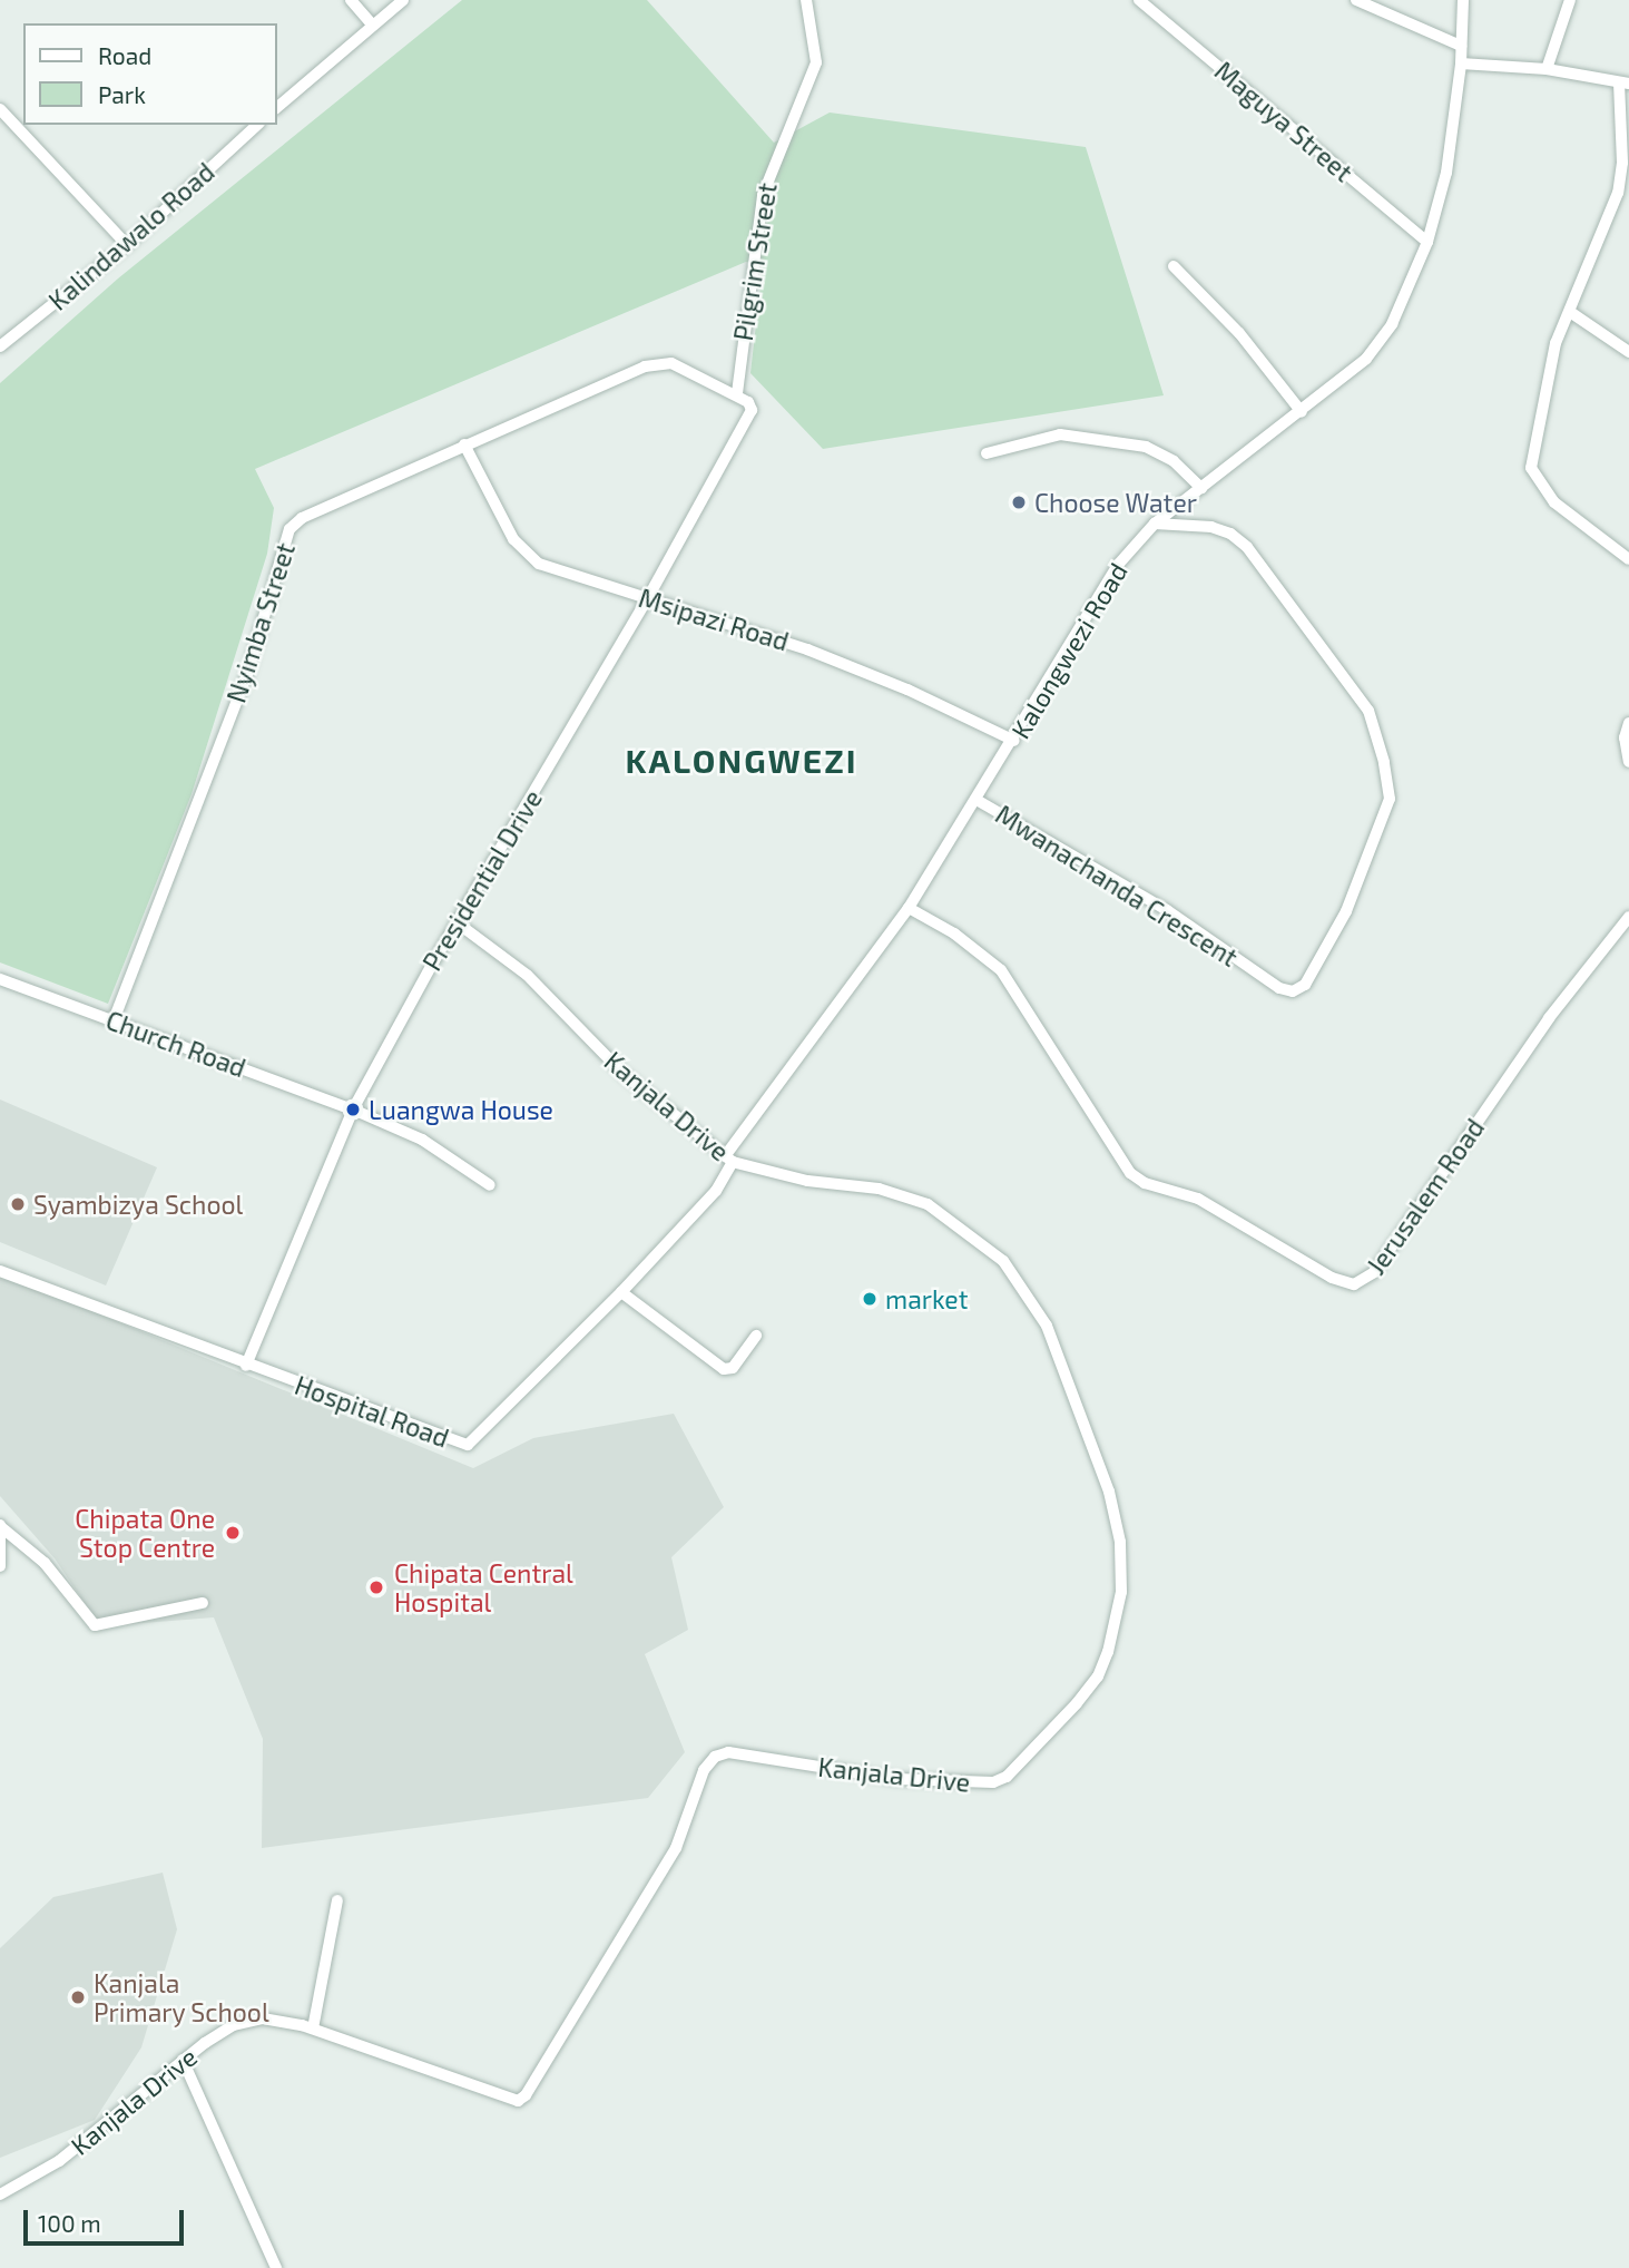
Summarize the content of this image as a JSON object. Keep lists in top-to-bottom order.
{
  "streets": {
    "street": [
      "Maguya Street",
      "Kalindawalo Road",
      "Pilgrim Street",
      "Msipazi Road",
      "Nyimba Street",
      "Kalongwezi Road",
      "Presidential Drive",
      "Mwanachanda Crescent",
      "Church Road",
      "Kanjala Drive",
      "Jerusalem Road",
      "Hospital Road"
    ]
  },
  "crossings": [
    ["Maguya Street", "Kalongwezi Road"],
    ["Pilgrim Street", "Nyimba Street"],
    ["Msipazi Road", "Nyimba Street"],
    ["Msipazi Road", "Kalongwezi Road"],
    ["Msipazi Road", "Presidential Drive"],
    ["Nyimba Street", "Presidential Drive"],
    ["Nyimba Street", "Church Road"],
    ["Kalongwezi Road", "Mwanachanda Crescent"],
    ["Kalongwezi Road", "Kanjala Drive"],
    ["Kalongwezi Road", "Jerusalem Road"],
    ["Kalongwezi Road", "Hospital Road"],
    ["Presidential Drive", "Church Road"],
    ["Presidential Drive", "Kanjala Drive"],
    ["Presidential Drive", "Hospital Road"],
    ["Kanjala Drive", "Hospital Road"]
  ],
  "districts": ["KALONGWEZI"],
  "places": [
    "Choose Water",
    "Luangwa House",
    "Syambizya School",
    "market",
    "Chipata One Stop Centre",
    "Chipata Central Hospital",
    "Kanjala Primary School"
  ],
  "legend": ["Road", "Park"],
  "scale_bar": "100 m"
}
